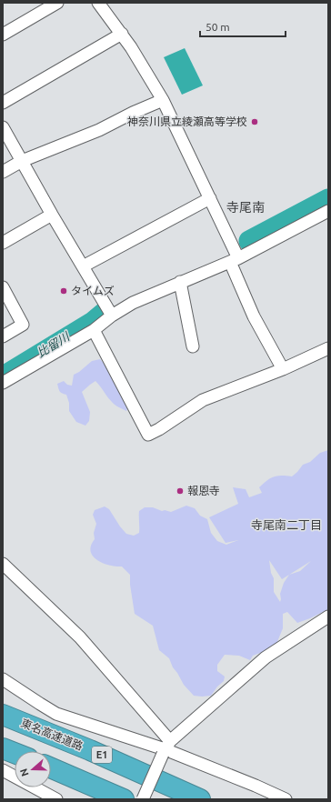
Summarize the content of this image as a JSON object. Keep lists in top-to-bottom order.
{
  "streets": {
    "highway": ["東名高速道路", "E1"]
  },
  "districts": ["寺尾南", "寺尾南二丁目"],
  "water": ["比留川"],
  "places": ["神奈川県立綾瀬高等学校", "タイムズ", "報恩寺"],
  "scale_bar": "50 m",
  "north": "left"
}
